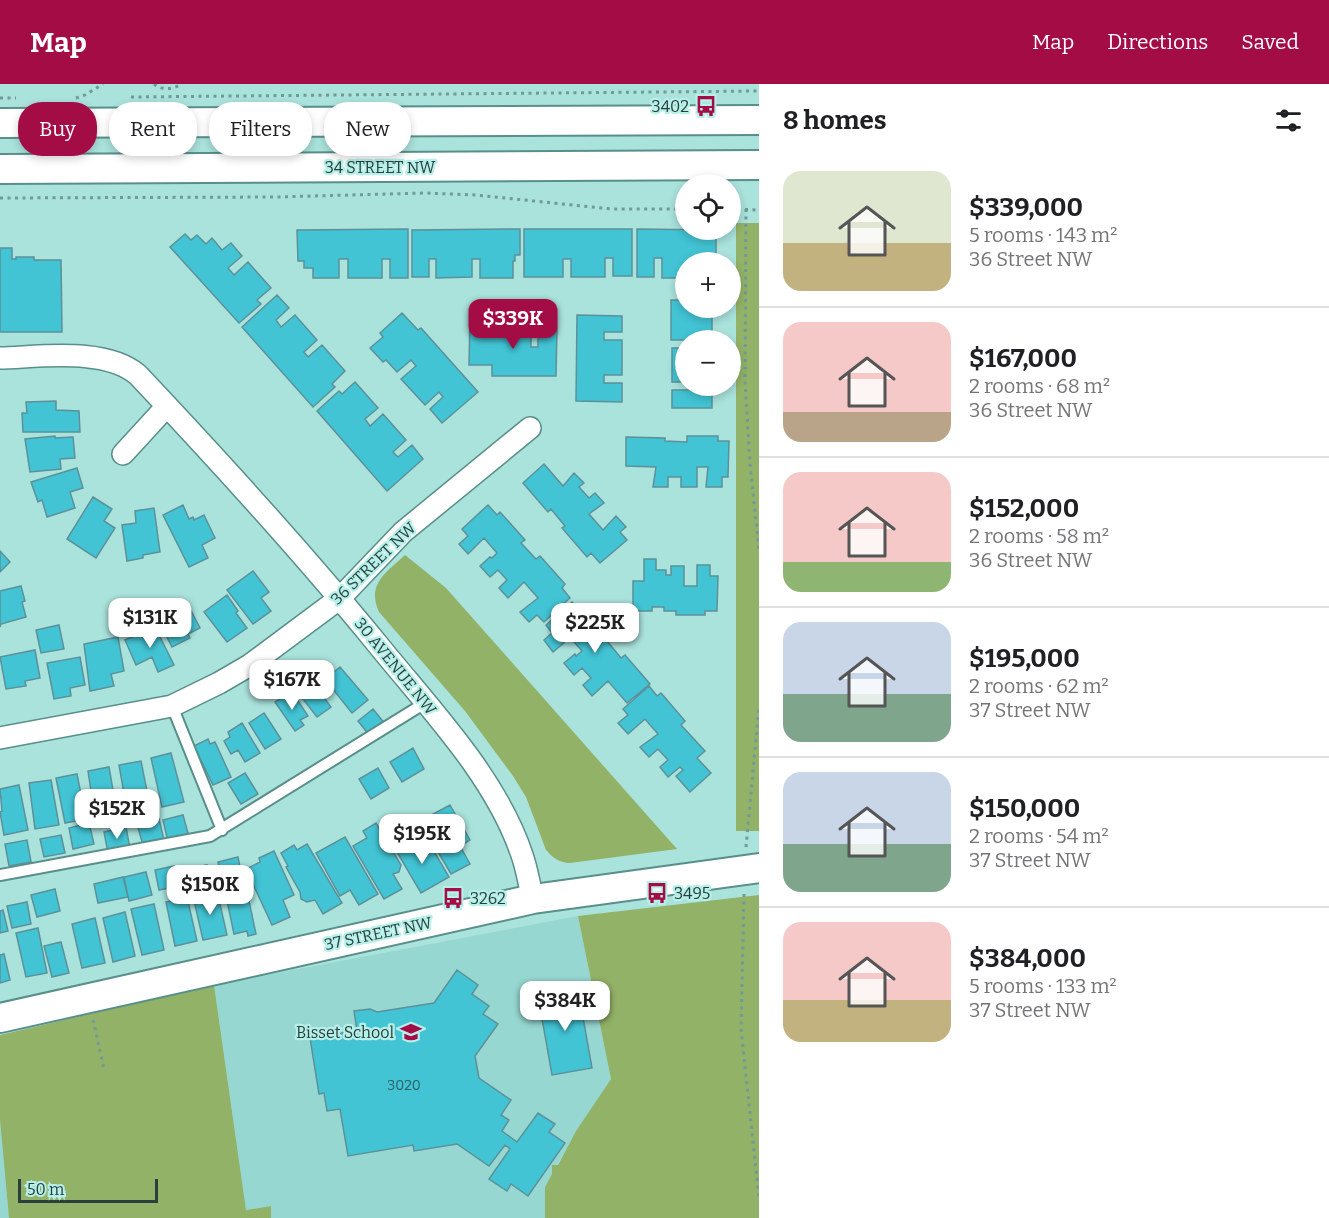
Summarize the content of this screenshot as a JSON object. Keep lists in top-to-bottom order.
{
  "streets": {
    "main road": ["34 STREET NW", "37 STREET NW"],
    "street": ["36 STREET NW", "30 AVENUE NW"]
  },
  "crossings": [
    ["36 STREET NW", "30 AVENUE NW"],
    ["30 AVENUE NW", "37 STREET NW"]
  ],
  "places": {
    "bus stop": ["3402", "3495", "3262"],
    "school or university": ["Bisset School"]
  },
  "house_numbers": ["3020"],
  "scale_bar": "50 m",
  "page": {
    "header": "Map",
    "nav": ["Map", "Directions", "Saved"],
    "heading": "8 homes",
    "chip": [
      "Buy",
      "Rent",
      "Filters",
      "New"
    ],
    "list": [
      {
        "name": "$339,000",
        "note": "5 rooms · 143 m² · 36 Street NW"
      },
      {
        "name": "$167,000",
        "note": "2 rooms · 68 m² · 36 Street NW"
      },
      {
        "name": "$152,000",
        "note": "2 rooms · 58 m² · 36 Street NW"
      },
      {
        "name": "$195,000",
        "note": "2 rooms · 62 m² · 37 Street NW"
      },
      {
        "name": "$150,000",
        "note": "2 rooms · 54 m² · 37 Street NW"
      },
      {
        "name": "$384,000",
        "note": "5 rooms · 133 m² · 37 Street NW"
      }
    ],
    "map_buttons": ["+", "−"],
    "price": [
      "$339K",
      "$131K",
      "$225K",
      "$167K",
      "$152K",
      "$195K",
      "$150K",
      "$384K"
    ],
    "scale": "50 m"
  }
}
